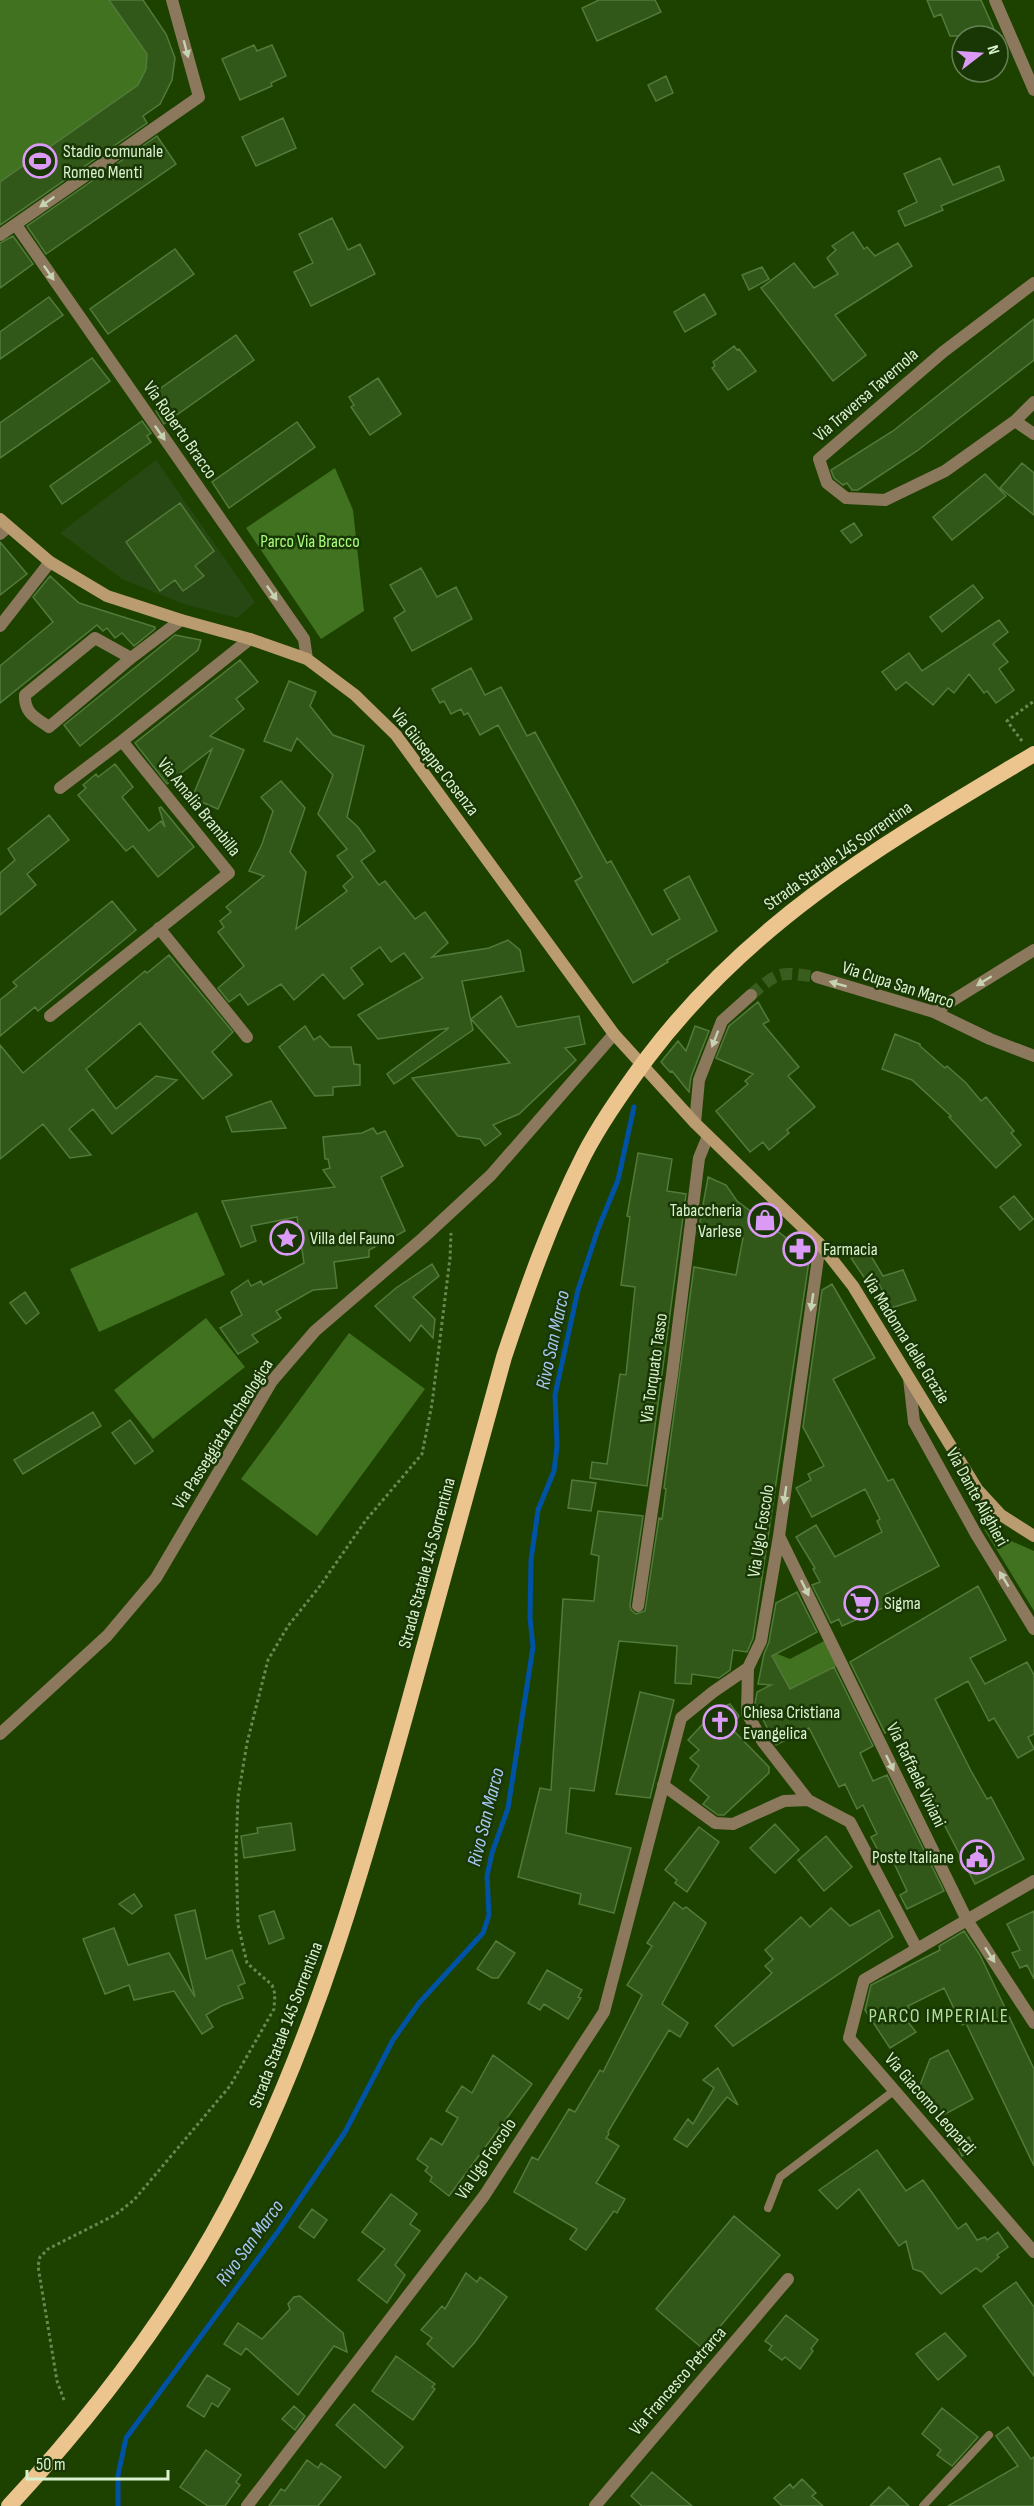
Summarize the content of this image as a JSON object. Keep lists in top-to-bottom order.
{
  "streets": {
    "highway": ["Strada Statale 145 Sorrentina"],
    "main road": ["Via Giuseppe Cosenza", "Via Madonna delle Grazie"],
    "street": [
      "Via Traversa Tavernola",
      "Via Roberto Bracco",
      "Via Amalia Brambilla",
      "Via Cupa San Marco",
      "Via Torquato Tasso",
      "Via Passeggiata Archeologica",
      "Via Dante Alighieri",
      "Via Ugo Foscolo",
      "Via Raffaele Viviani",
      "Via Giacomo Leopardi",
      "Via Francesco Petrarca"
    ]
  },
  "crossings": [
    ["Via Roberto Bracco", "Via Giuseppe Cosenza"],
    ["Via Giuseppe Cosenza", "Via Madonna delle Grazie"],
    ["Via Giuseppe Cosenza", "Via Passeggiata Archeologica"],
    ["Via Madonna delle Grazie", "Via Torquato Tasso"],
    ["Via Madonna delle Grazie", "Via Passeggiata Archeologica"],
    ["Via Madonna delle Grazie", "Via Dante Alighieri"],
    ["Via Madonna delle Grazie", "Via Ugo Foscolo"],
    ["Via Ugo Foscolo", "Via Raffaele Viviani"],
    ["Via Raffaele Viviani", "Via Giacomo Leopardi"]
  ],
  "one_way": ["Via Roberto Bracco", "Via Cupa San Marco", "Via Dante Alighieri"],
  "districts": ["PARCO IMPERIALE"],
  "water": ["Rivo San Marco"],
  "parks": ["Parco Via Bracco"],
  "places": {
    "sports": ["Stadio comunale Romeo Menti"],
    "shop": ["Tabaccheria Varlese"],
    "place": ["Villa del Fauno"],
    "pharmacy": ["Farmacia"],
    "supermarket": ["Sigma"],
    "church": ["Chiesa Cristiana Evangelica"],
    "public building": ["Poste Italiane"]
  },
  "scale_bar": "50 m",
  "north": "right"
}
